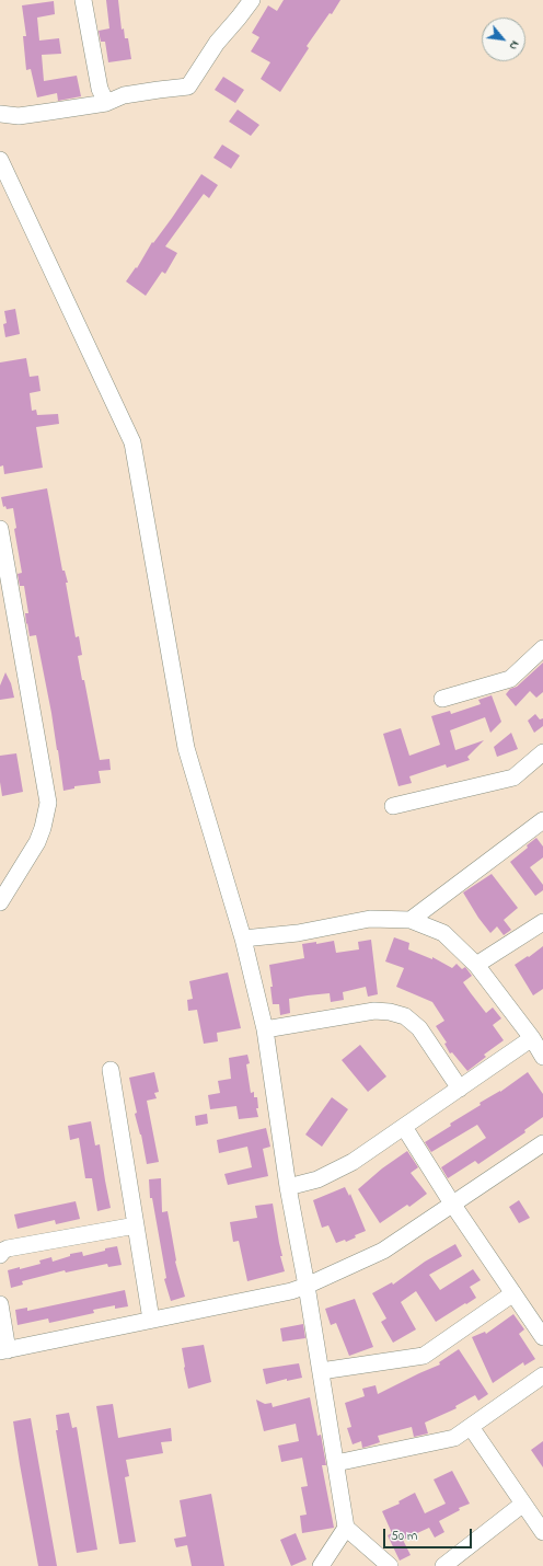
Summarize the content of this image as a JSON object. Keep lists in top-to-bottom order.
{
  "scale_bar": "50 m",
  "north": "bottom right"
}
